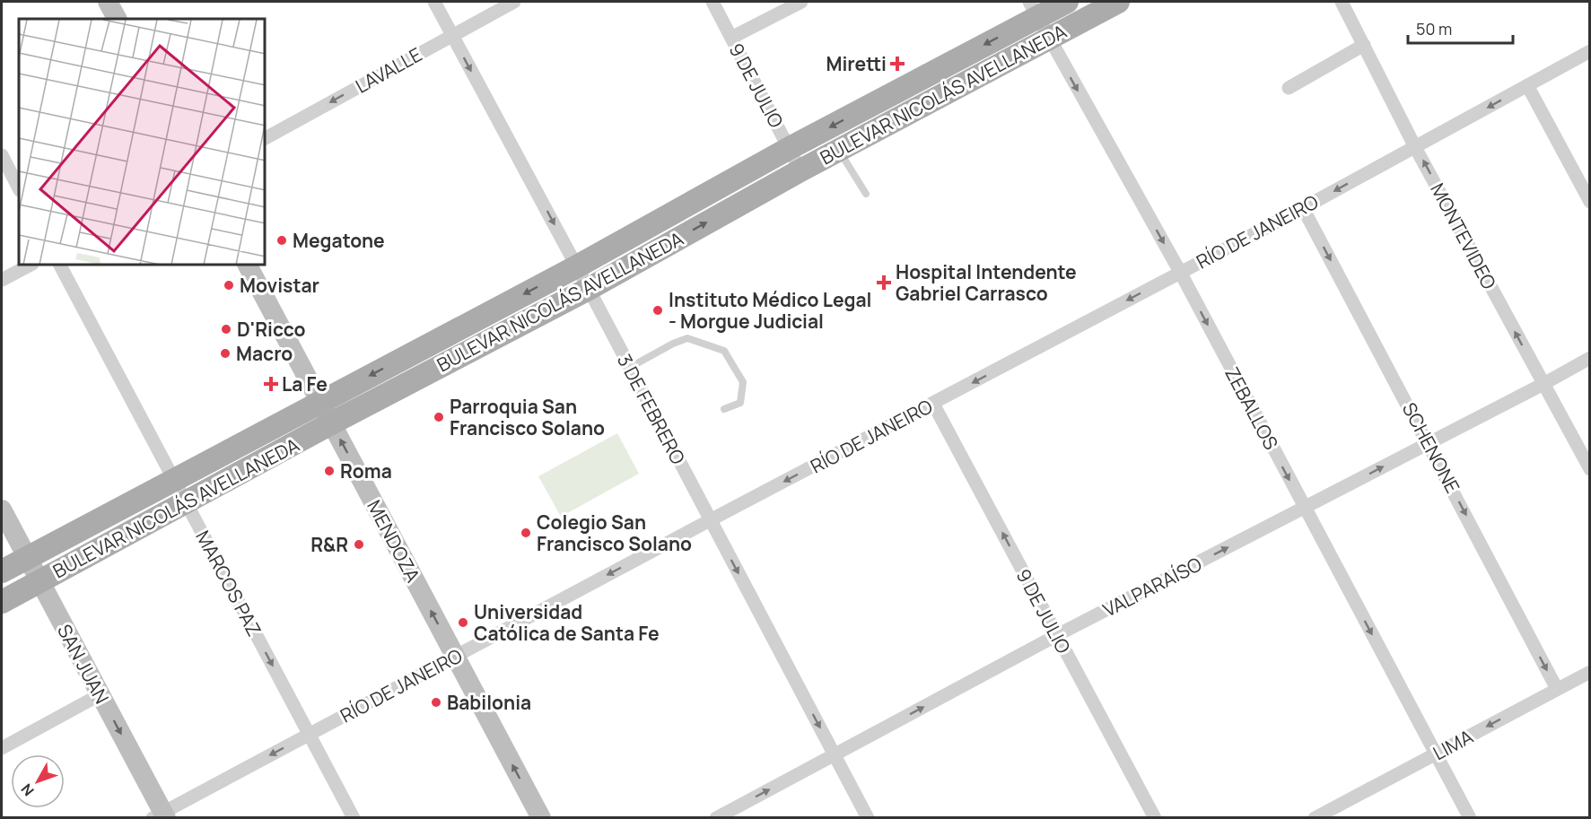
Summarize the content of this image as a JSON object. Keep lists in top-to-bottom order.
{
  "streets": {
    "main road": ["BULEVAR NICOLÁS AVELLANEDA", "MENDOZA", "SAN JUAN"],
    "street": [
      "LAVALLE",
      "9 DE JULIO",
      "RÍO DE JANEIRO",
      "MONTEVIDEO",
      "ZEBALLOS",
      "3 DE FEBRERO",
      "SCHENONE",
      "MARCOS PAZ",
      "VALPARAÍSO",
      "LIMA"
    ]
  },
  "crossings": [
    ["LAVALLE", "3 DE FEBRERO"],
    ["9 DE JULIO", "BULEVAR NICOLÁS AVELLANEDA"],
    ["9 DE JULIO", "RÍO DE JANEIRO"],
    ["9 DE JULIO", "VALPARAÍSO"],
    ["BULEVAR NICOLÁS AVELLANEDA", "ZEBALLOS"],
    ["BULEVAR NICOLÁS AVELLANEDA", "3 DE FEBRERO"],
    ["BULEVAR NICOLÁS AVELLANEDA", "MENDOZA"],
    ["BULEVAR NICOLÁS AVELLANEDA", "MARCOS PAZ"],
    ["BULEVAR NICOLÁS AVELLANEDA", "SAN JUAN"],
    ["RÍO DE JANEIRO", "MONTEVIDEO"],
    ["RÍO DE JANEIRO", "ZEBALLOS"],
    ["RÍO DE JANEIRO", "3 DE FEBRERO"],
    ["RÍO DE JANEIRO", "SCHENONE"],
    ["RÍO DE JANEIRO", "MENDOZA"],
    ["RÍO DE JANEIRO", "MARCOS PAZ"],
    ["RÍO DE JANEIRO", "SAN JUAN"],
    ["MONTEVIDEO", "VALPARAÍSO"],
    ["ZEBALLOS", "VALPARAÍSO"],
    ["ZEBALLOS", "LIMA"],
    ["3 DE FEBRERO", "VALPARAÍSO"],
    ["SCHENONE", "VALPARAÍSO"],
    ["SCHENONE", "LIMA"]
  ],
  "one_way": [
    "LAVALLE",
    "9 DE JULIO",
    "RÍO DE JANEIRO",
    "MONTEVIDEO",
    "ZEBALLOS",
    "3 DE FEBRERO",
    "SCHENONE",
    "MENDOZA",
    "MARCOS PAZ",
    "VALPARAÍSO",
    "SAN JUAN",
    "LIMA"
  ],
  "places": {
    "health": ["Miretti", "Hospital Intendente Gabriel Carrasco", "La Fe"],
    "other": [
      "Megatone",
      "Movistar",
      "Instituto Médico Legal - Morgue Judicial",
      "D'Ricco",
      "Macro",
      "Parroquia San Francisco Solano",
      "Roma",
      "Colegio San Francisco Solano",
      "R&R",
      "Universidad Católica de Santa Fe",
      "Babilonia"
    ]
  },
  "scale_bar": "50 m",
  "north": "bottom left"
}
